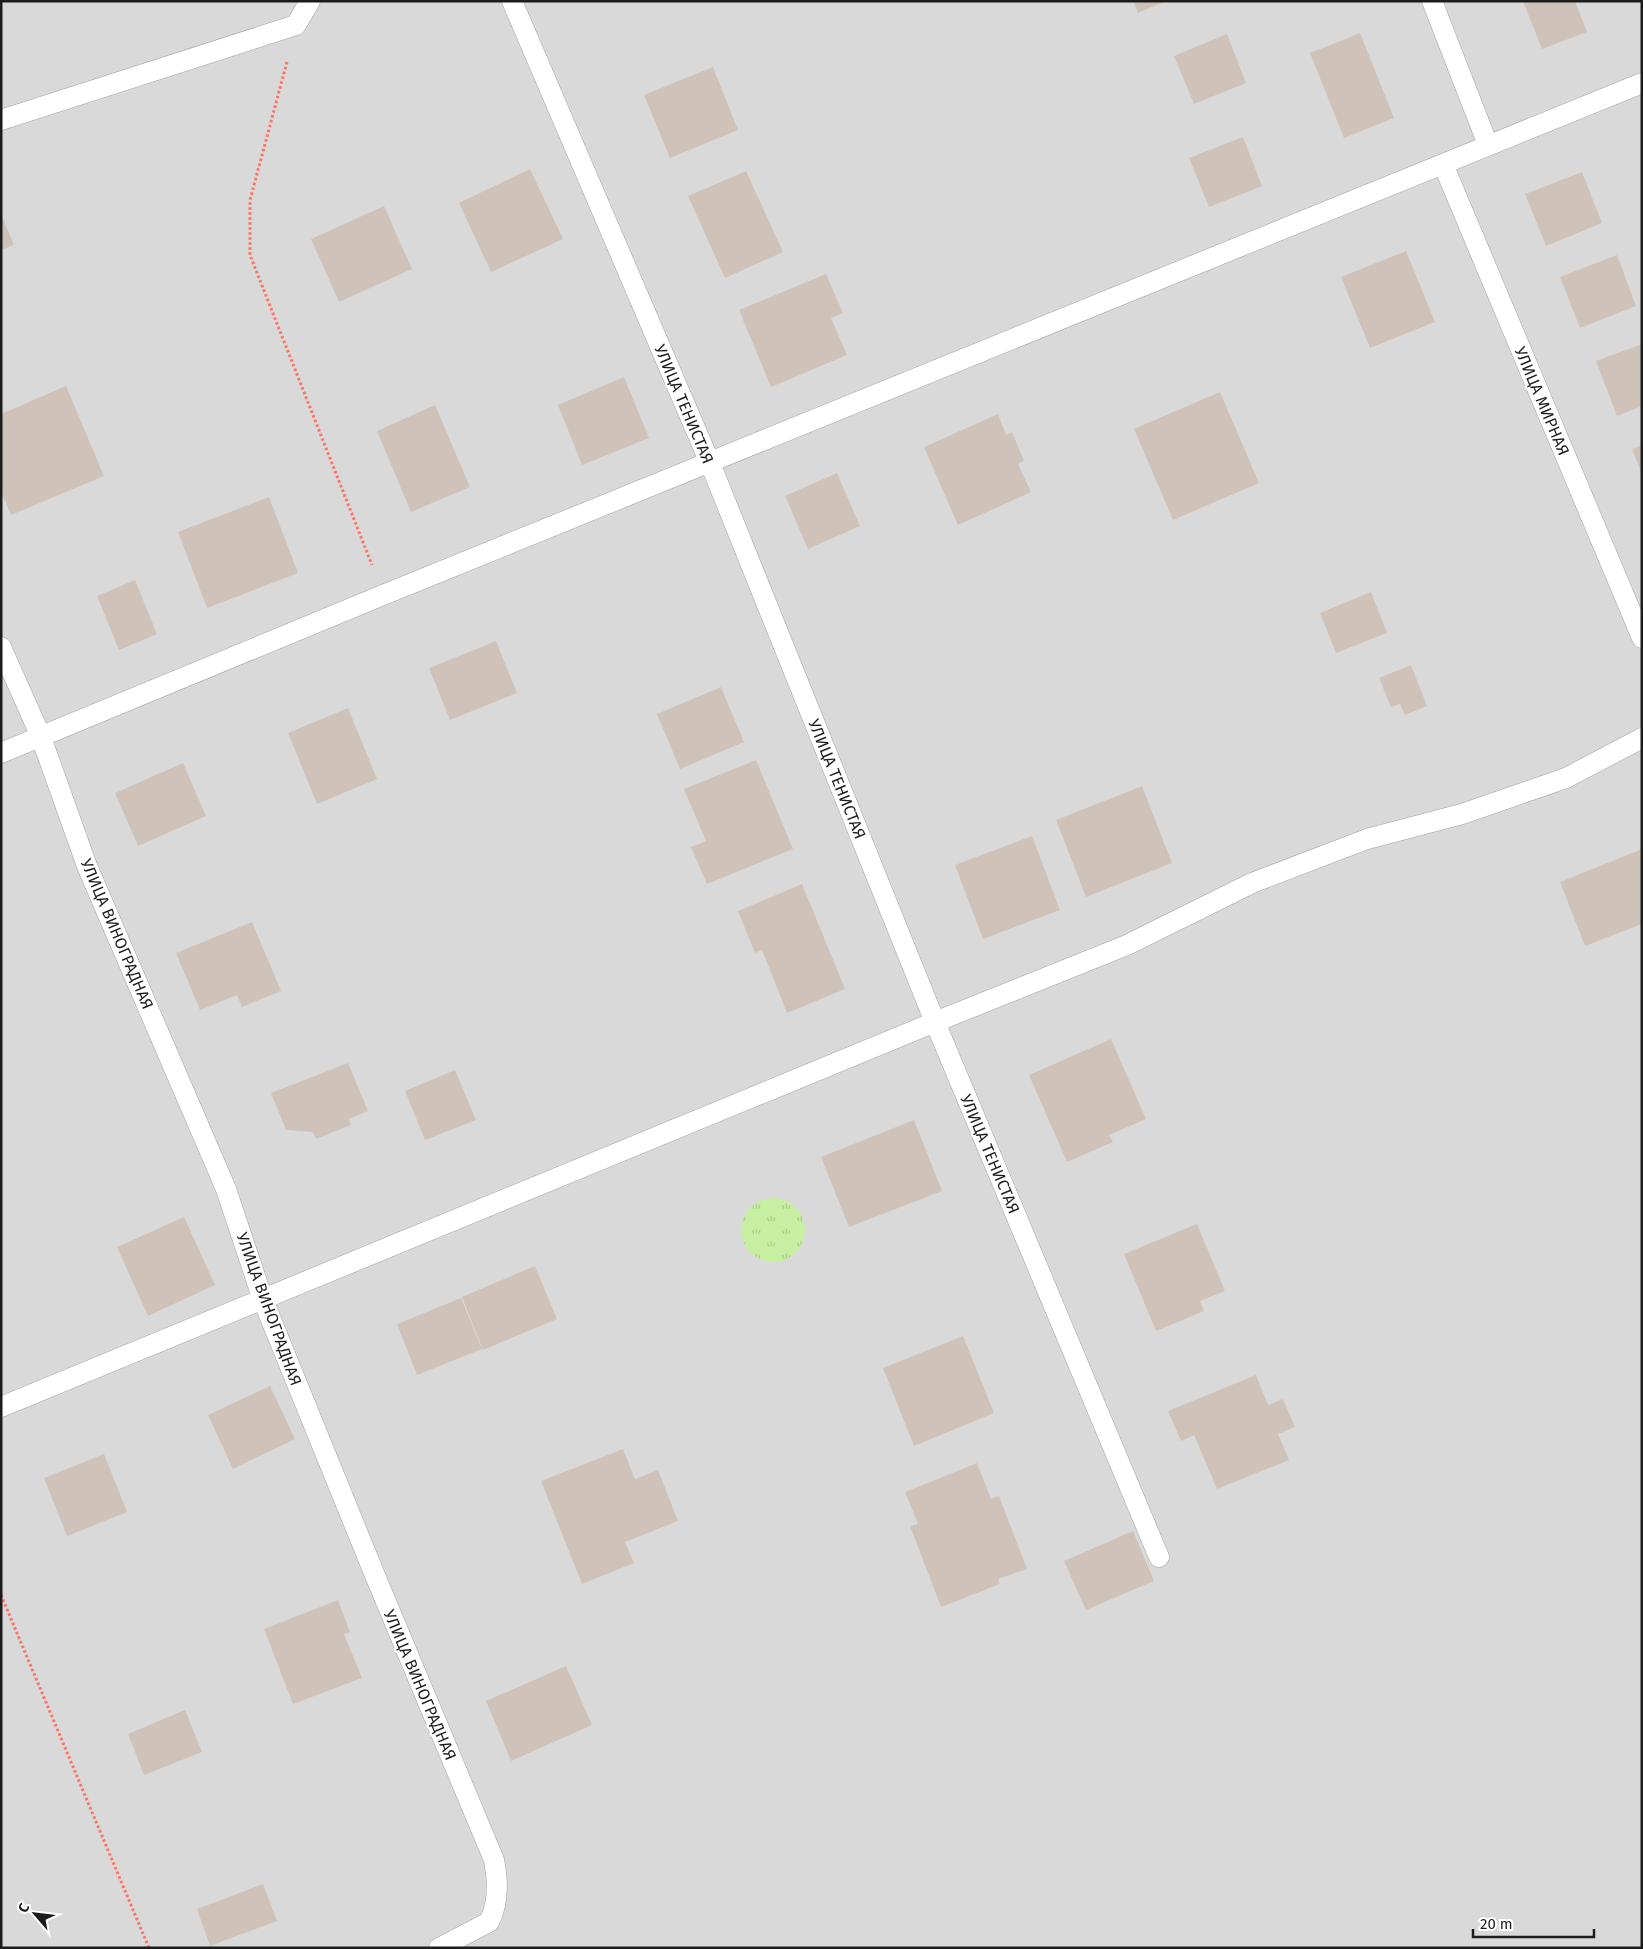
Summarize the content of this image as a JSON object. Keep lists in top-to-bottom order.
{
  "streets": {
    "lane": ["УЛИЦА МИРНАЯ", "УЛИЦА ТЕНИСТАЯ", "УЛИЦА ВИНОГРАДНАЯ"]
  },
  "scale_bar": "20 m",
  "north": "top left"
}
